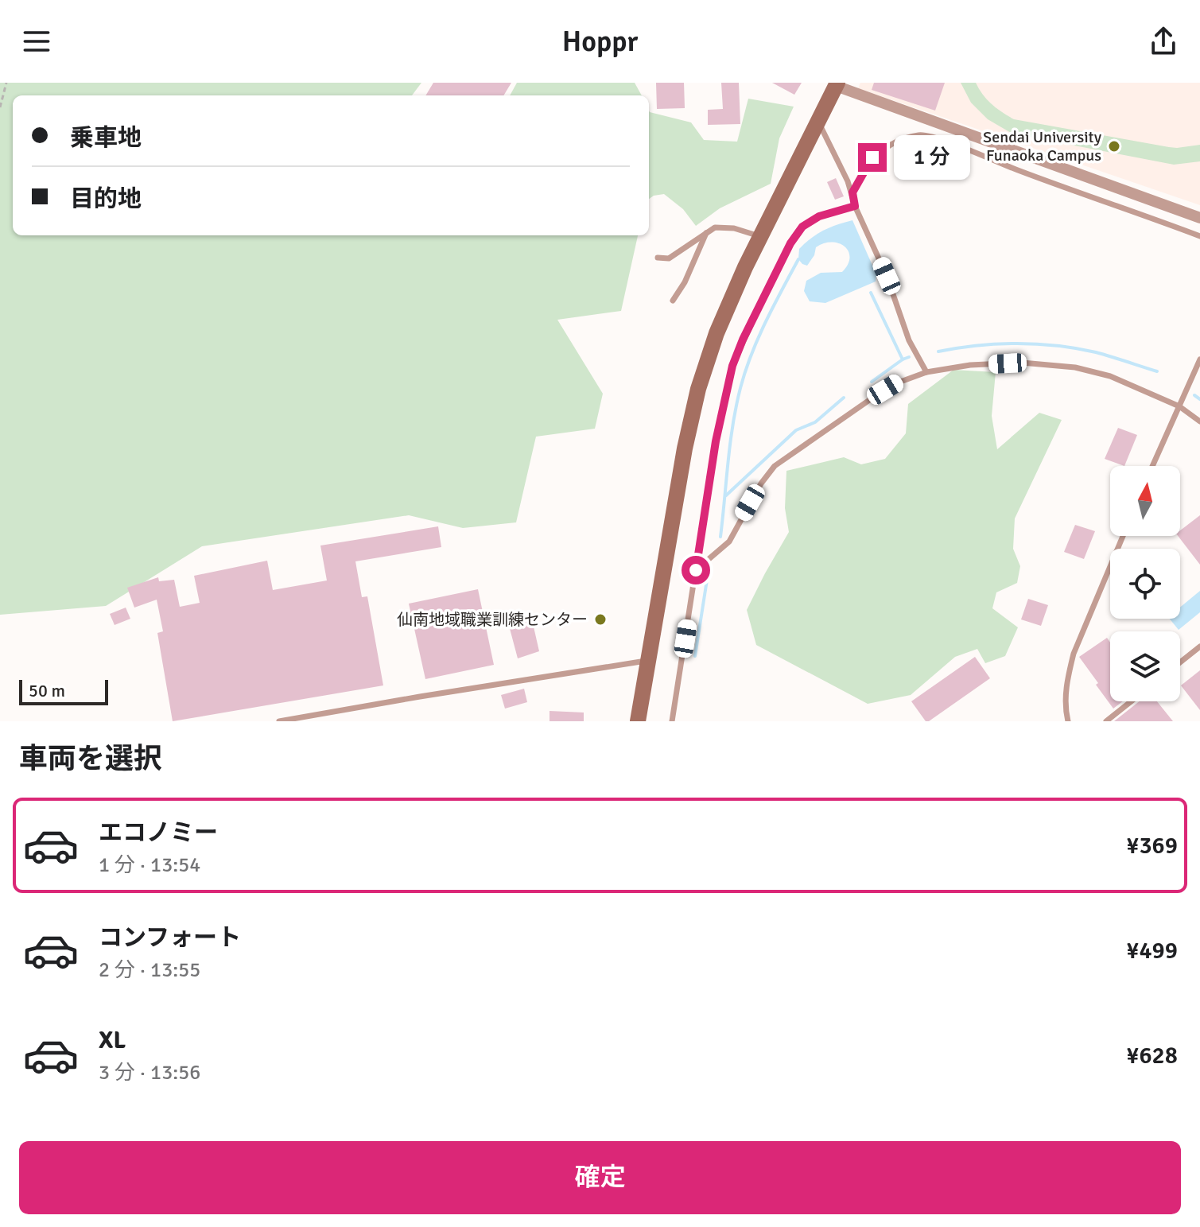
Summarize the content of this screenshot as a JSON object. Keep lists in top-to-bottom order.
{
  "places": ["Sendai University Funaoka Campus", "仙南地域職業訓練センター"],
  "scale_bar": "50 m",
  "north": "top",
  "page": {
    "header": "Hoppr",
    "banner": ["乗車地", "目的地"],
    "bubble": "1 分",
    "scale": "50 m",
    "heading": "車両を選択",
    "list": [
      {
        "name": "エコノミー",
        "note": "1 分 · 13:54",
        "value": "¥369"
      },
      {
        "name": "コンフォート",
        "note": "2 分 · 13:55",
        "value": "¥499"
      },
      {
        "name": "XL",
        "note": "3 分 · 13:56",
        "value": "¥628"
      }
    ],
    "buttons": "確定"
  }
}
